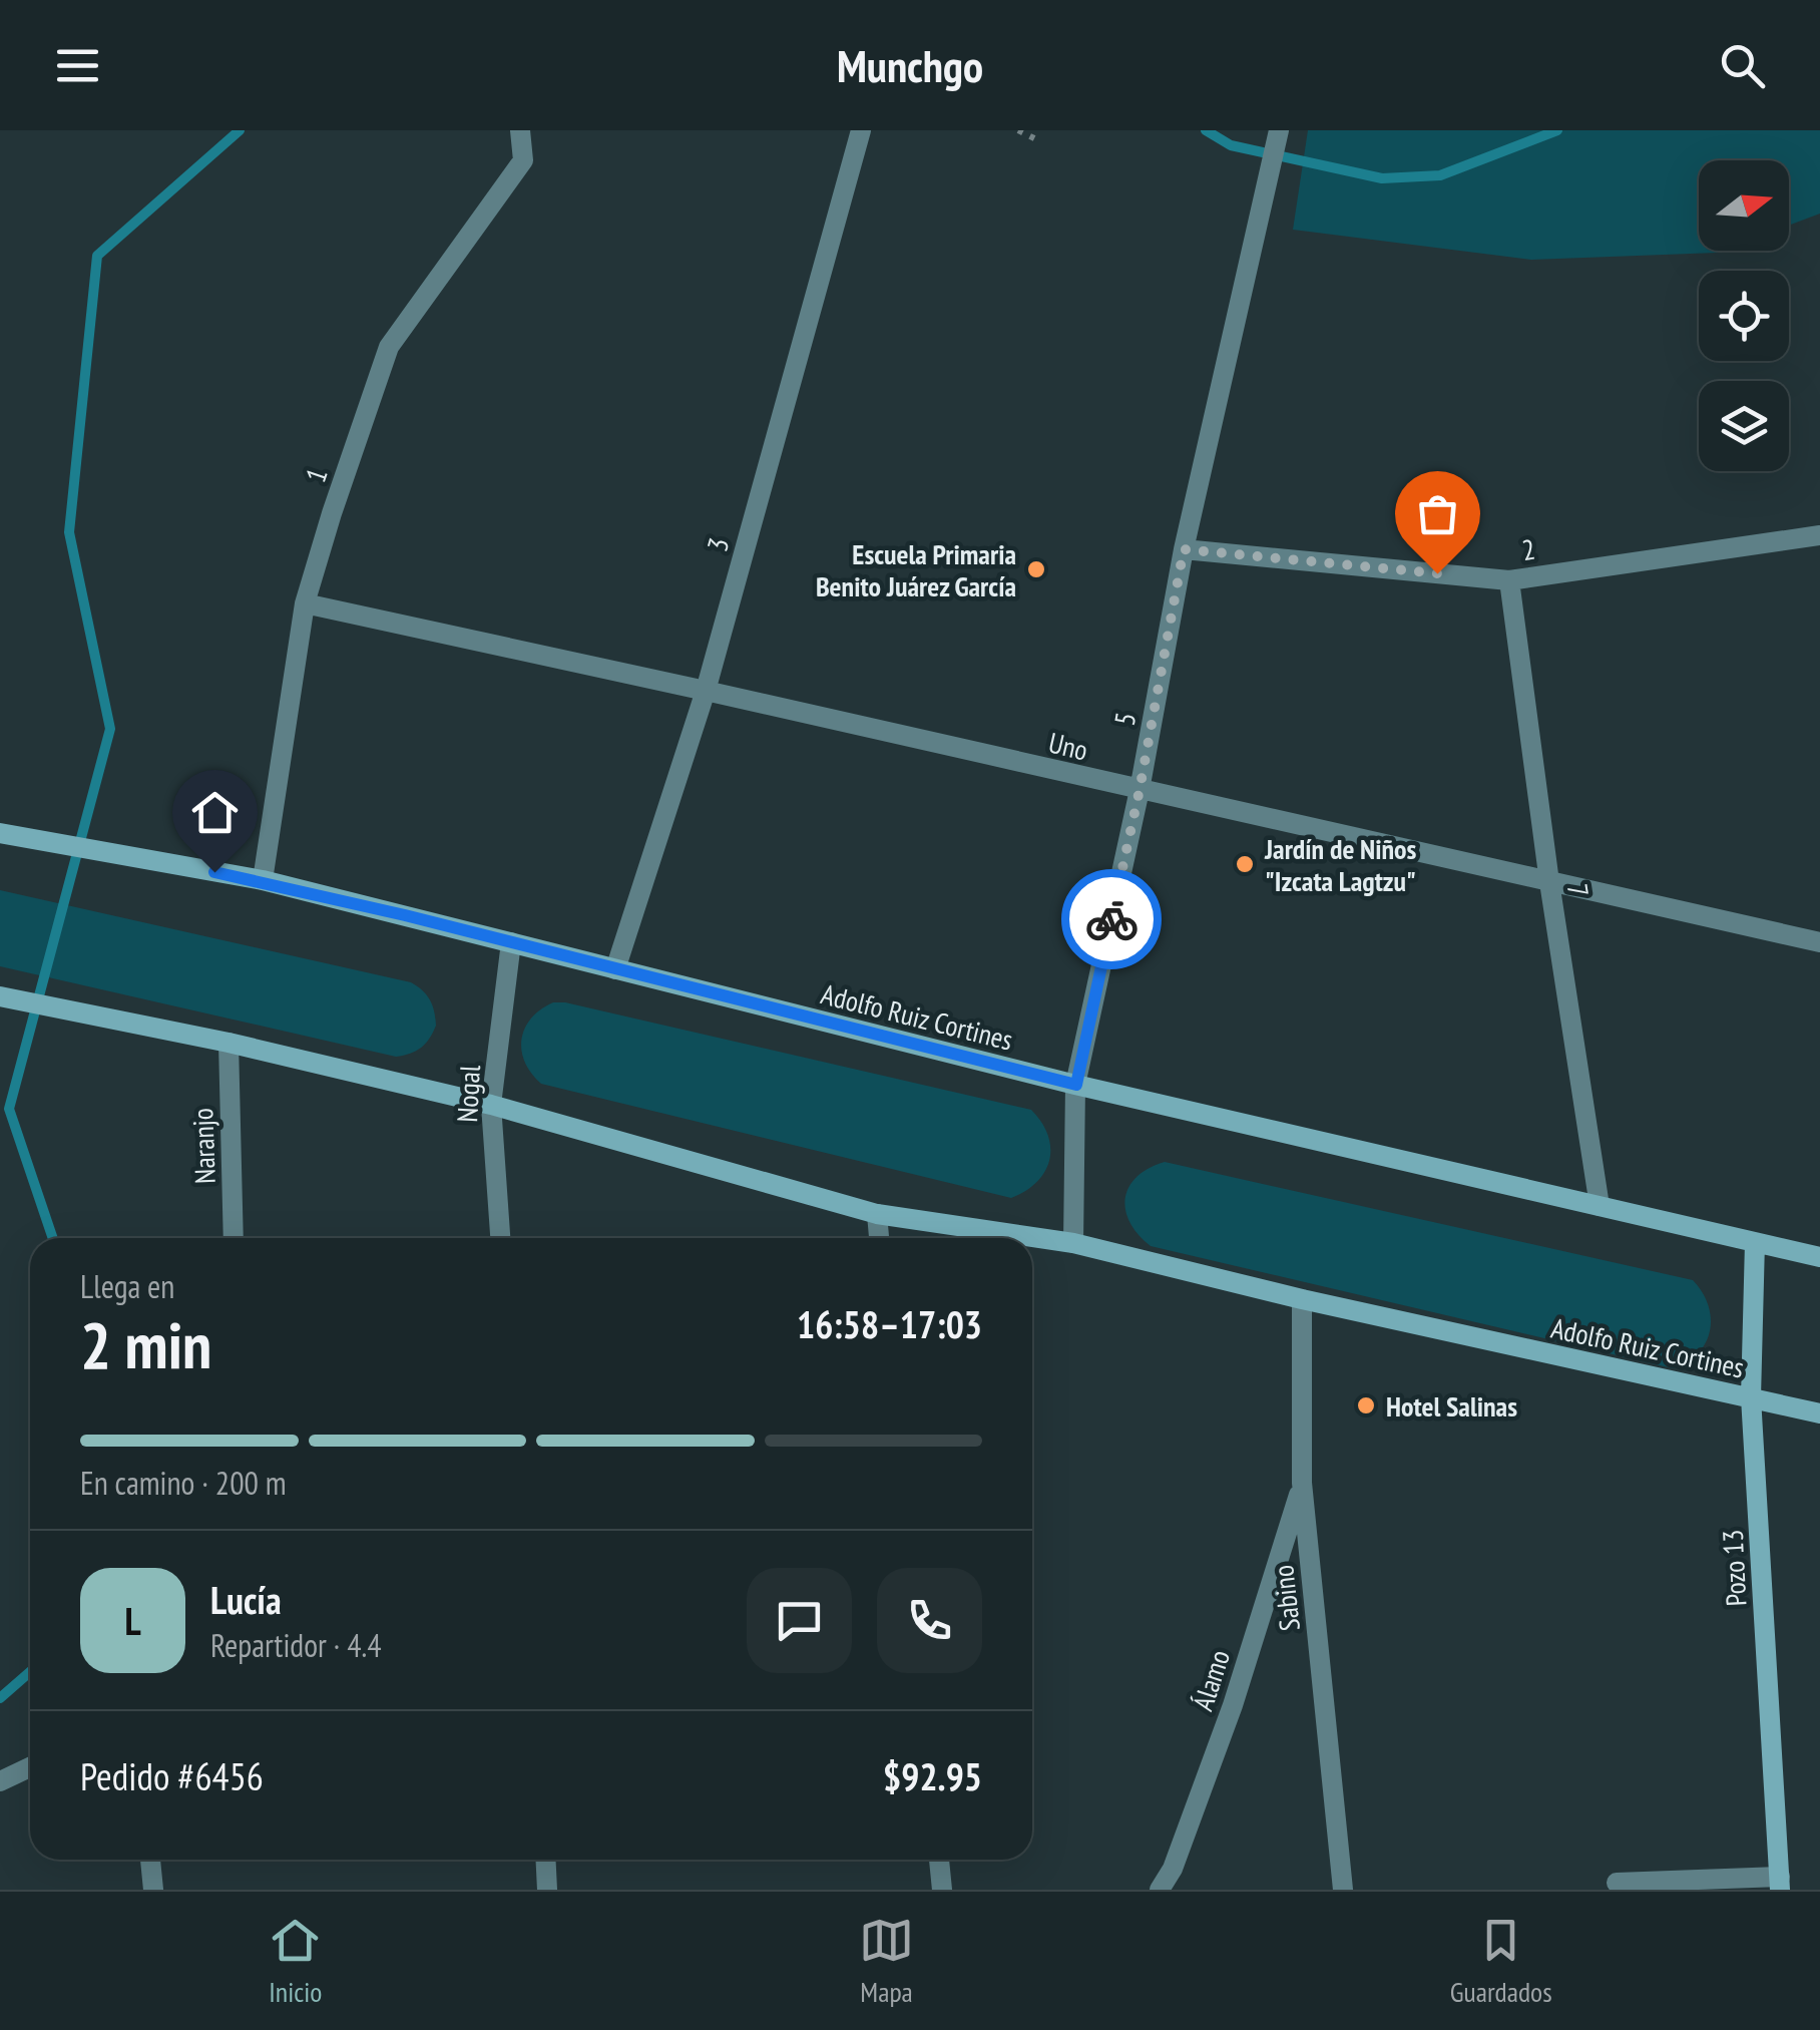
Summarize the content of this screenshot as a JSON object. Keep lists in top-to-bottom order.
{
  "streets": {
    "main road": ["Adolfo Ruiz Cortines", "Pozo 13"],
    "street": [
      "1",
      "3",
      "2",
      "5",
      "Uno",
      "7",
      "Nogal",
      "Naranjo",
      "Sabino",
      "Álamo"
    ]
  },
  "crossings": [
    ["1", "Uno"],
    ["1", "Adolfo Ruiz Cortines"],
    ["3", "Uno"],
    ["3", "Adolfo Ruiz Cortines"],
    ["2", "5"],
    ["2", "7"],
    ["5", "Uno"],
    ["5", "Adolfo Ruiz Cortines"],
    ["Uno", "7"],
    ["7", "Adolfo Ruiz Cortines"],
    ["Adolfo Ruiz Cortines", "Nogal"],
    ["Adolfo Ruiz Cortines", "Naranjo"],
    ["Adolfo Ruiz Cortines", "Pozo 13"],
    ["Adolfo Ruiz Cortines", "Sabino"],
    ["Sabino", "Álamo"]
  ],
  "places": ["Escuela Primaria Benito Juárez García", "Jardín de Niños \"Izcata Lagtzu\"", "Hotel Salinas"],
  "north": "right",
  "page": {
    "header": "Munchgo",
    "heading": ["2 min", "Llega en", "16:58–17:03"],
    "panel": [
      "Lucía",
      "Repartidor · 4.4",
      "Pedido #6456",
      "$92.95"
    ],
    "bar": "En camino · 200 m",
    "round": "L",
    "tabs": ["Inicio", "Mapa", "Guardados"]
  }
}
